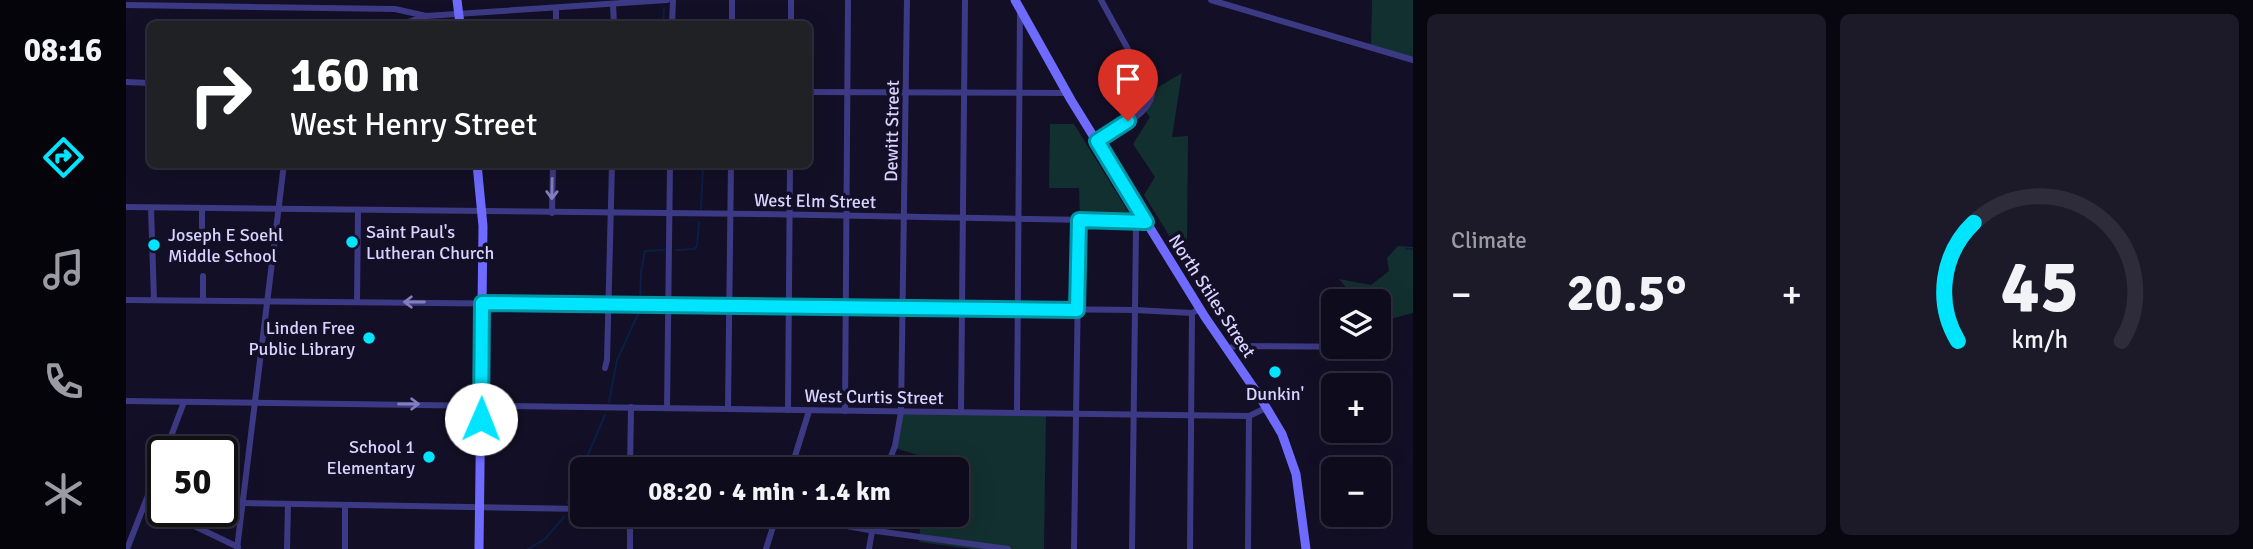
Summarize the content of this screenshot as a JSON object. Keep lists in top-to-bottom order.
{
  "streets": {
    "main road": ["North Stiles Street"],
    "street": ["Dewitt Street", "West Elm Street", "West Curtis Street"]
  },
  "crossings": [
    ["Dewitt Street", "West Elm Street"],
    ["Dewitt Street", "West Curtis Street"],
    ["West Elm Street", "North Stiles Street"],
    ["North Stiles Street", "West Curtis Street"]
  ],
  "places": [
    "Saint Paul's Lutheran Church",
    "Joseph E Soehl Middle School",
    "Linden Free Public Library",
    "Dunkin'",
    "School 1 Elementary"
  ],
  "page": {
    "tabs": "08:16",
    "tile": "Climate",
    "turn": ["160 m", "West Henry Street"],
    "heat": ["−", "20.5°", "+"],
    "map_buttons": ["+", "−"],
    "limit": "50",
    "trip": "08:20 · 4 min · 1.4 km",
    "gauge": ["45", "km/h"]
  }
}
